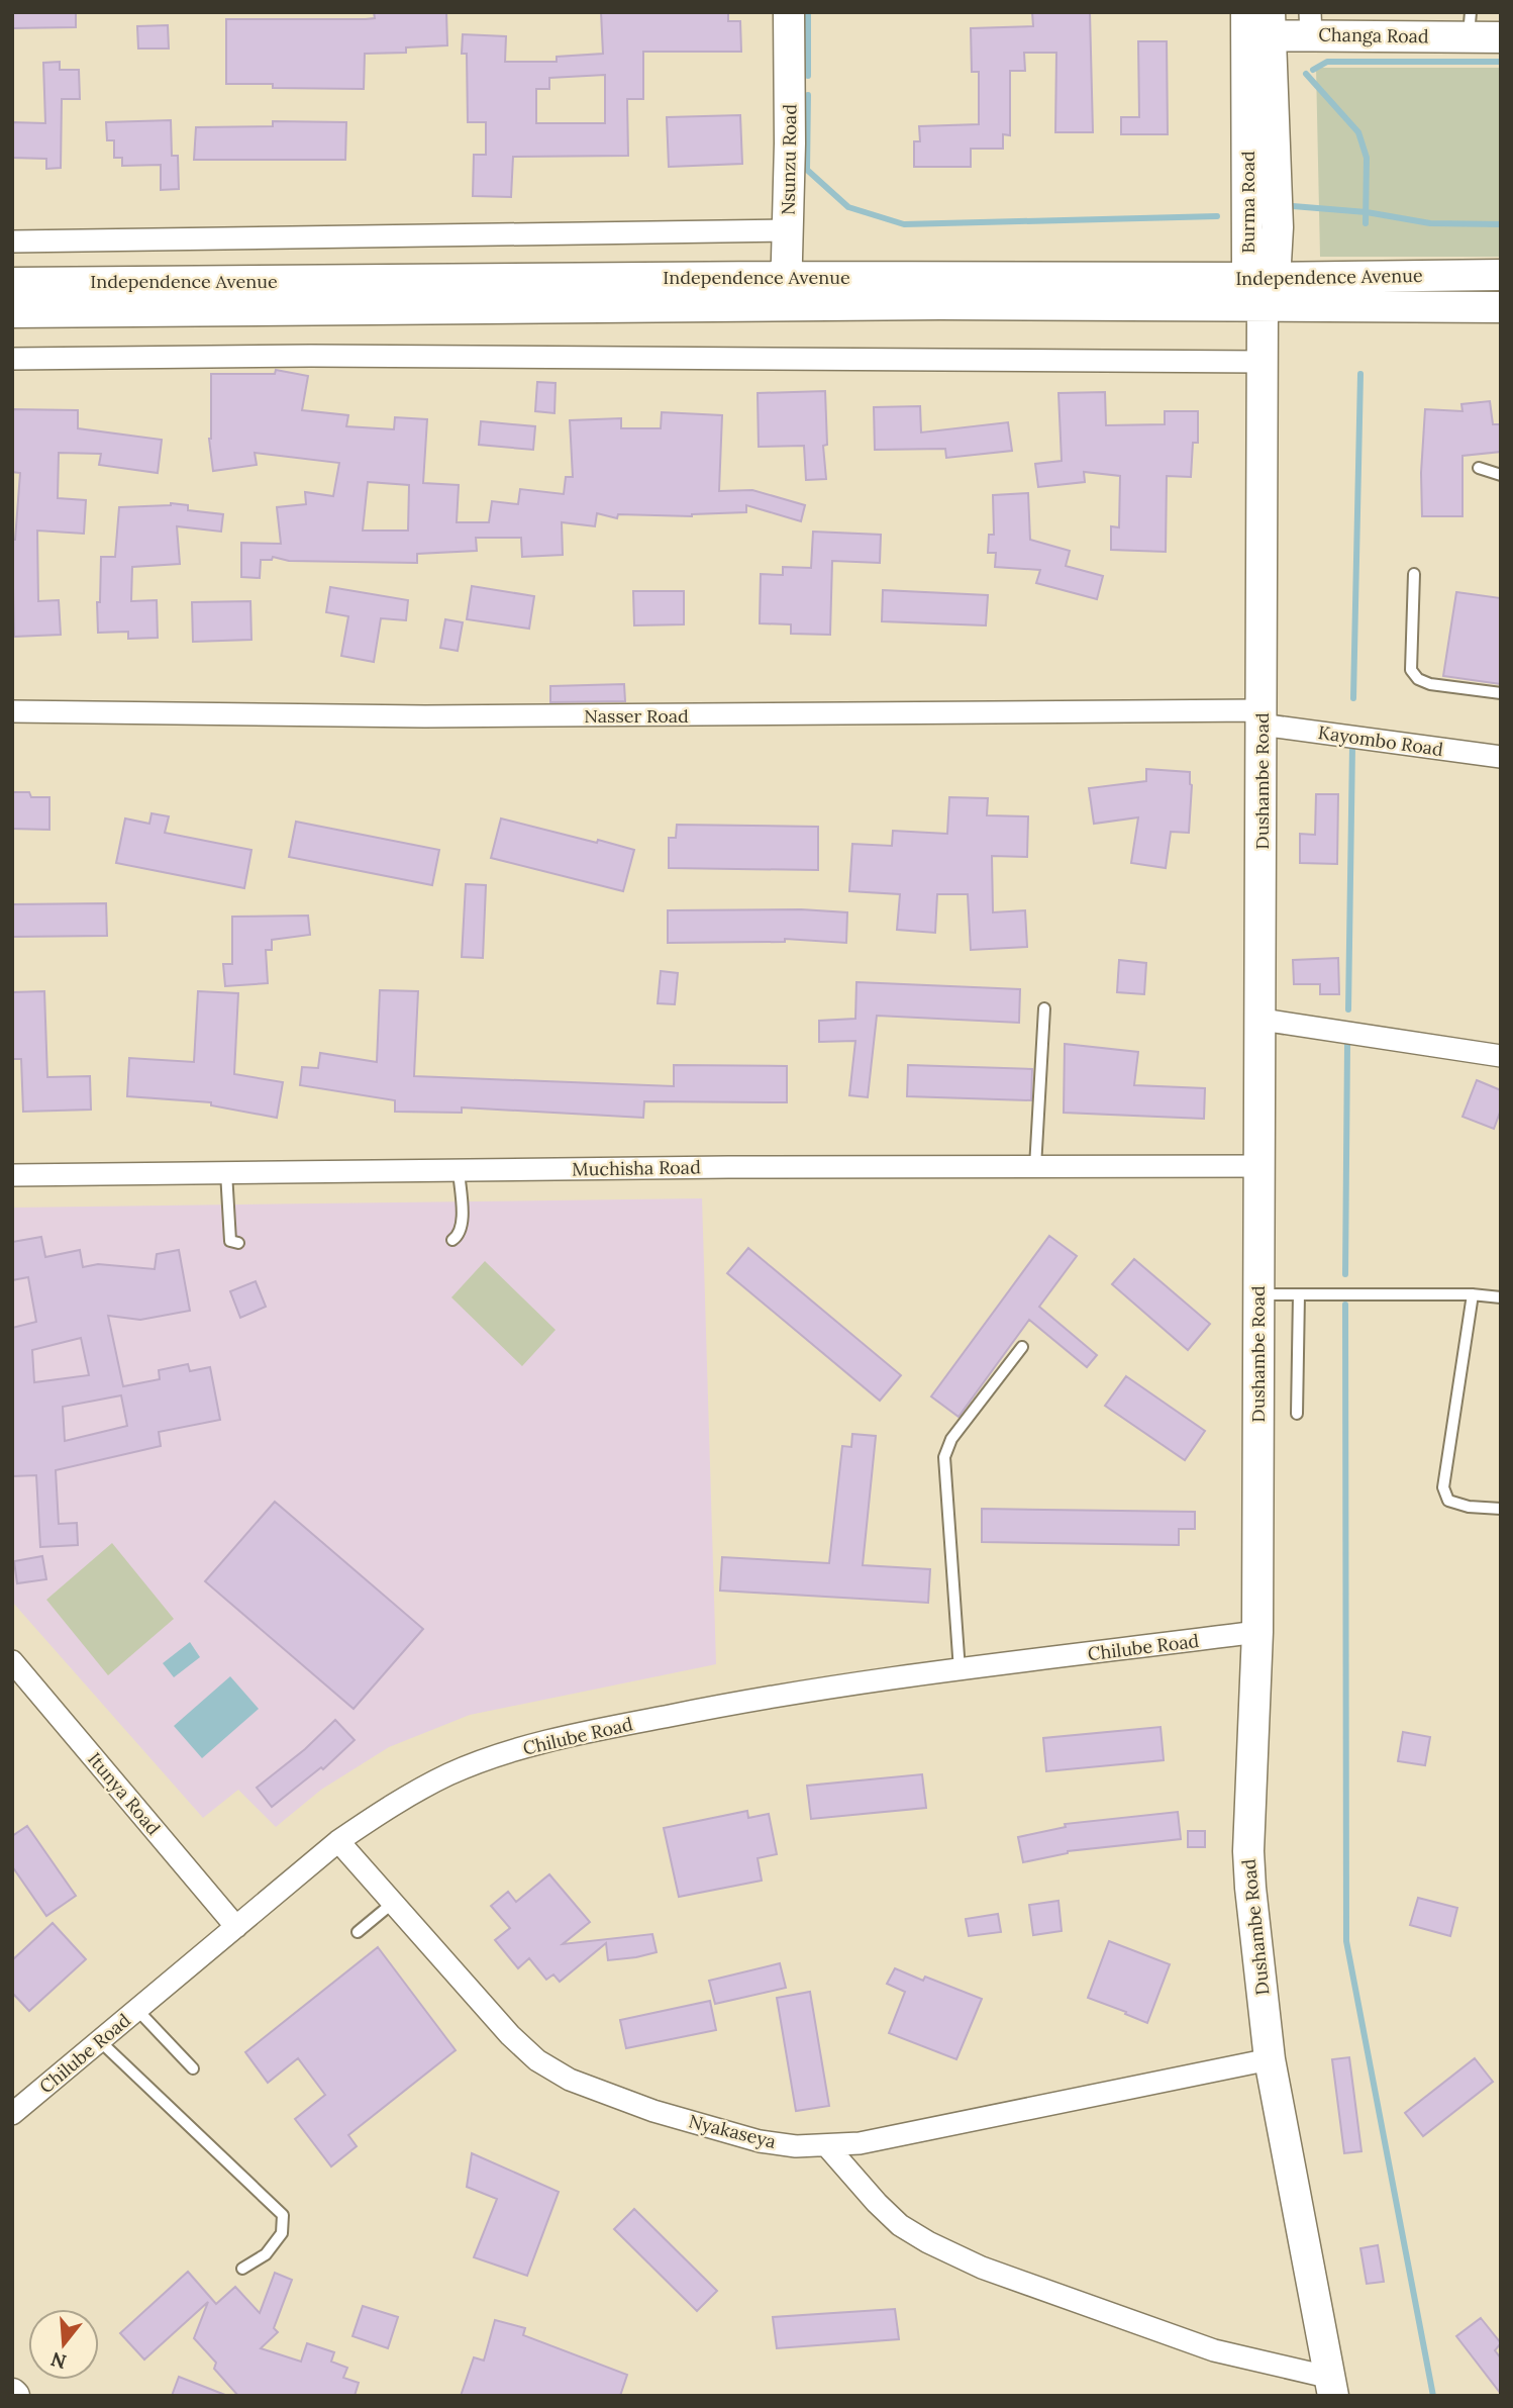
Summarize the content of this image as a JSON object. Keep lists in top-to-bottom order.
{
  "streets": {
    "main road": [
      "Changa Road",
      "Nsunzu Road",
      "Burma Road",
      "Independence Avenue",
      "Dushambe Road"
    ],
    "street": [
      "Nasser Road",
      "Kayombo Road",
      "Muchisha Road",
      "Chilube Road",
      "Itunya Road",
      "Nyakaseya"
    ]
  },
  "crossings": [
    ["Changa Road", "Burma Road"],
    ["Nsunzu Road", "Independence Avenue"],
    ["Burma Road", "Independence Avenue"],
    ["Burma Road", "Dushambe Road"],
    ["Independence Avenue", "Dushambe Road"],
    ["Nasser Road", "Kayombo Road"],
    ["Nasser Road", "Dushambe Road"],
    ["Kayombo Road", "Dushambe Road"],
    ["Dushambe Road", "Muchisha Road"],
    ["Dushambe Road", "Chilube Road"],
    ["Dushambe Road", "Nyakaseya"],
    ["Chilube Road", "Itunya Road"],
    ["Chilube Road", "Nyakaseya"]
  ],
  "north": "bottom"
}
